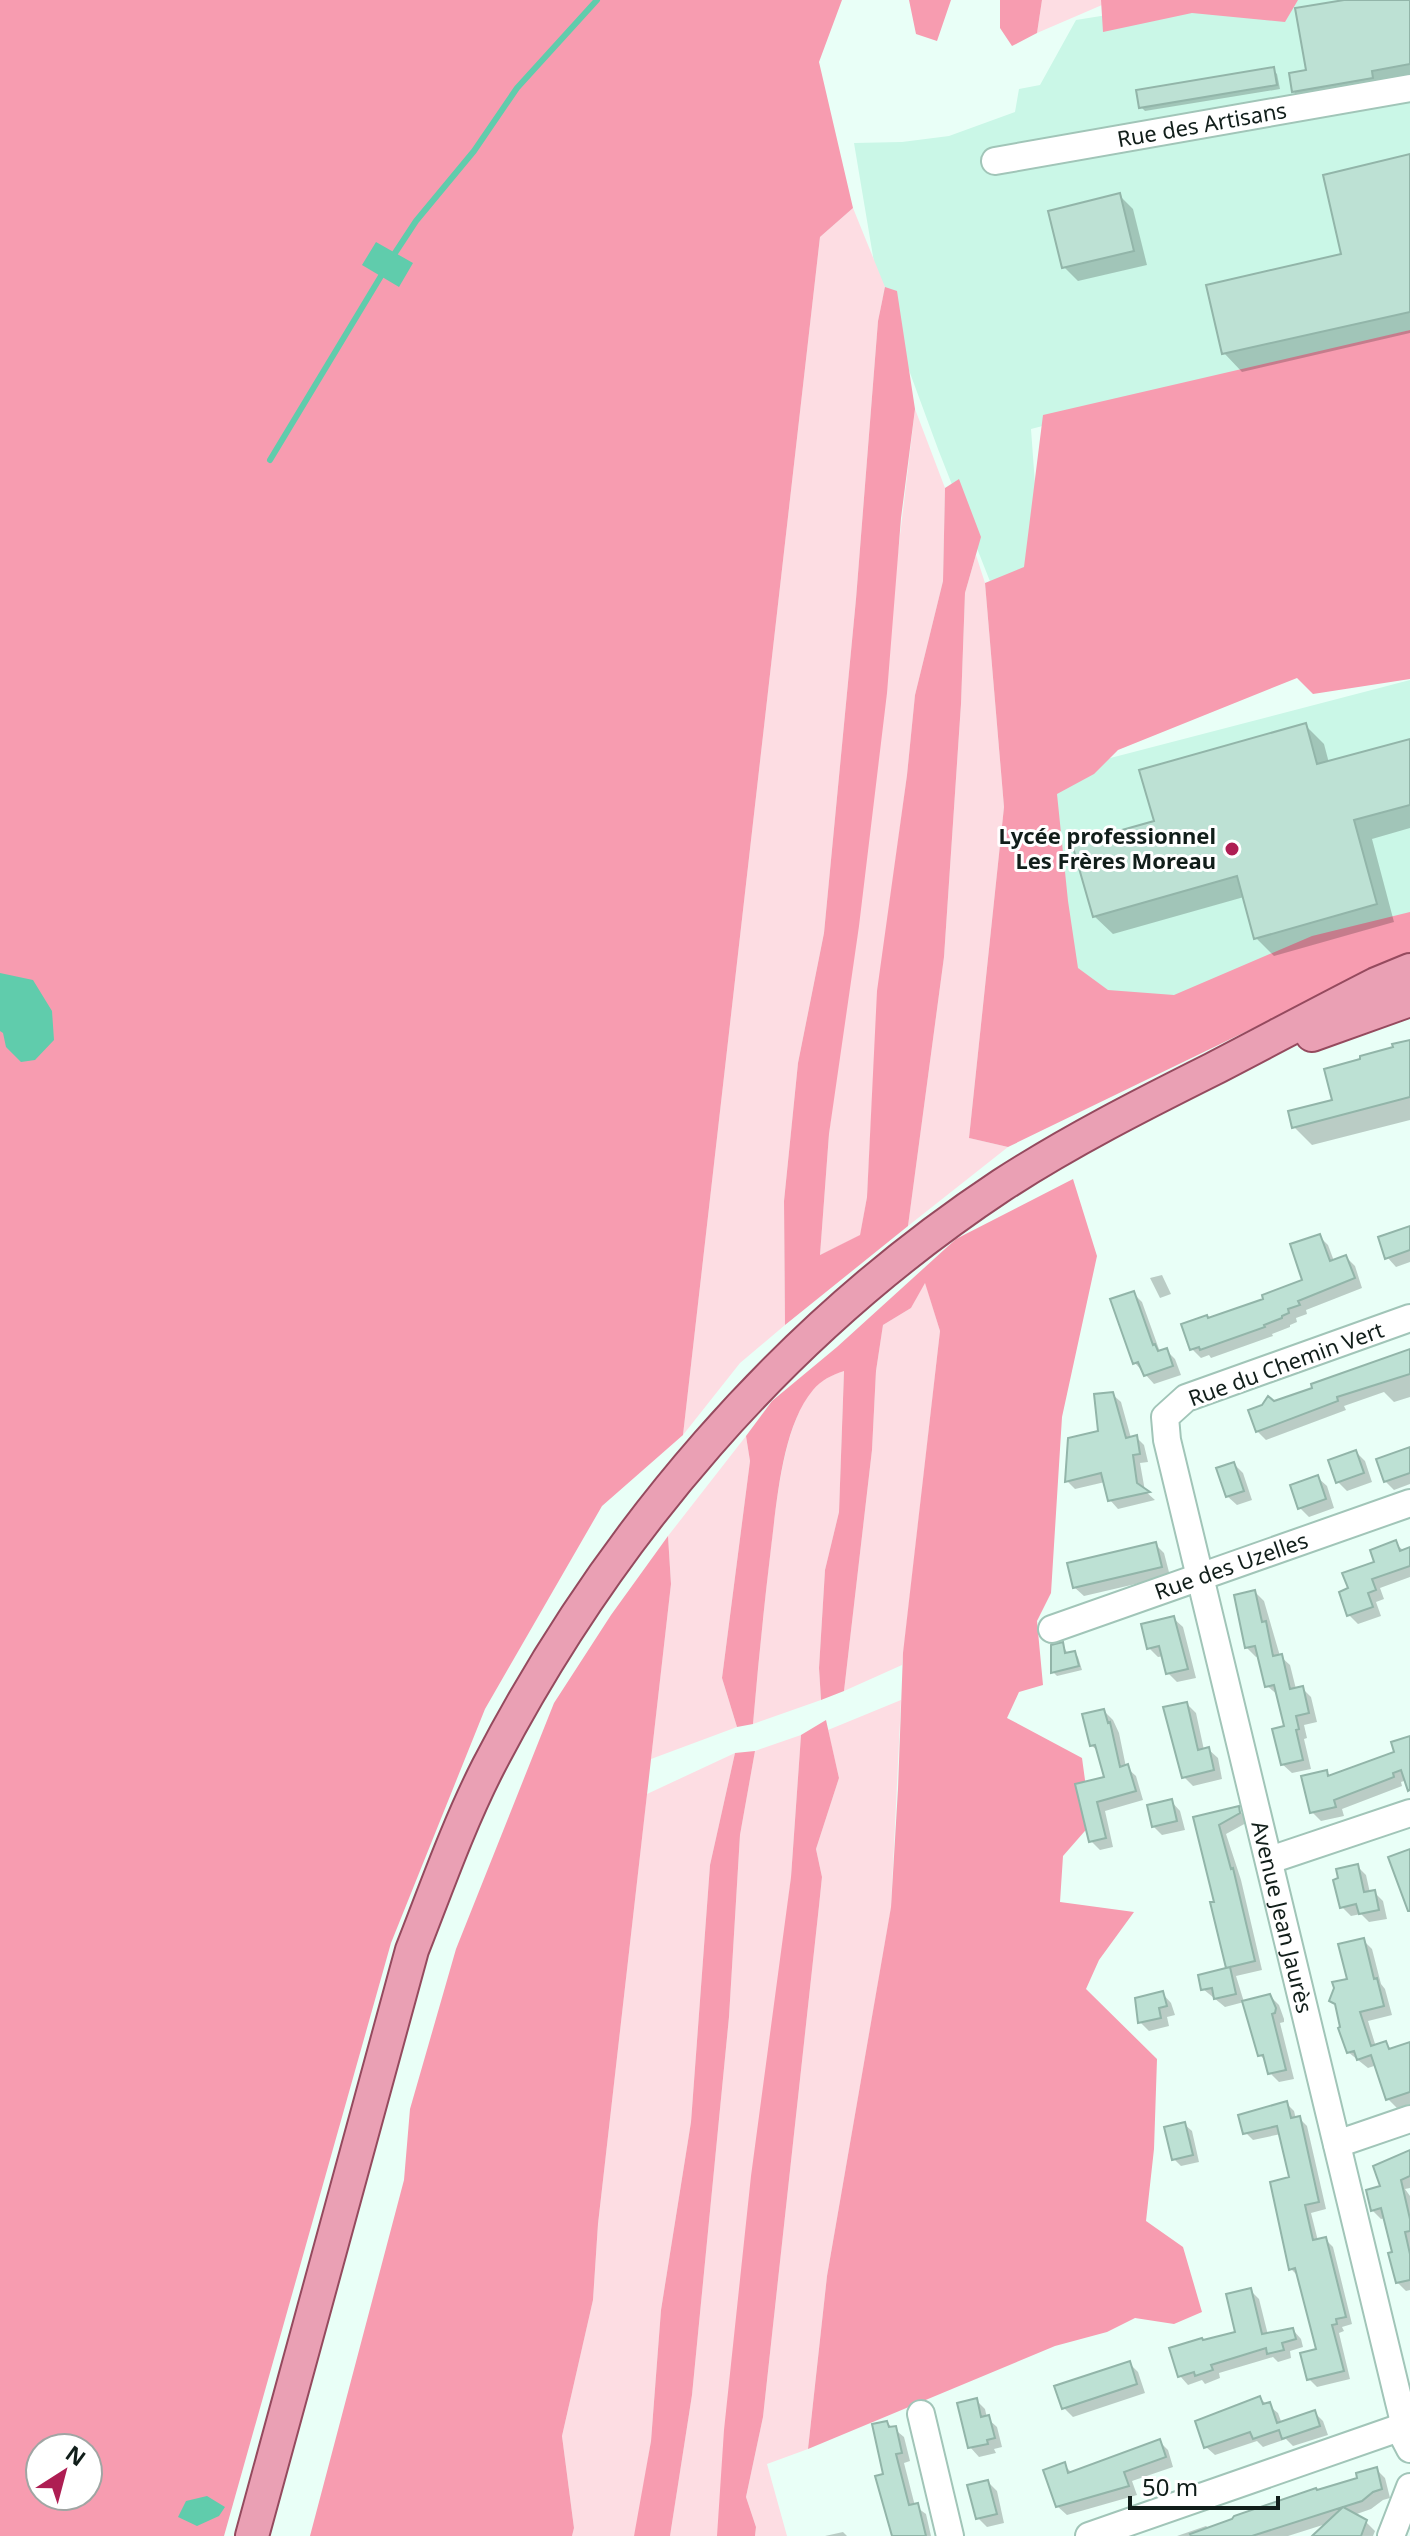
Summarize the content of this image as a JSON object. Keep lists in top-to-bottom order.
{
  "streets": {
    "street": [
      "Rue des Artisans",
      "Rue du Chemin Vert",
      "Rue des Uzelles",
      "Avenue Jean Jaurès"
    ]
  },
  "crossings": [
    ["Rue du Chemin Vert", "Avenue Jean Jaurès"],
    ["Rue des Uzelles", "Avenue Jean Jaurès"]
  ],
  "places": ["Lycée professionnel Les Frères Moreau"],
  "scale_bar": "50 m",
  "north": "top right"
}
